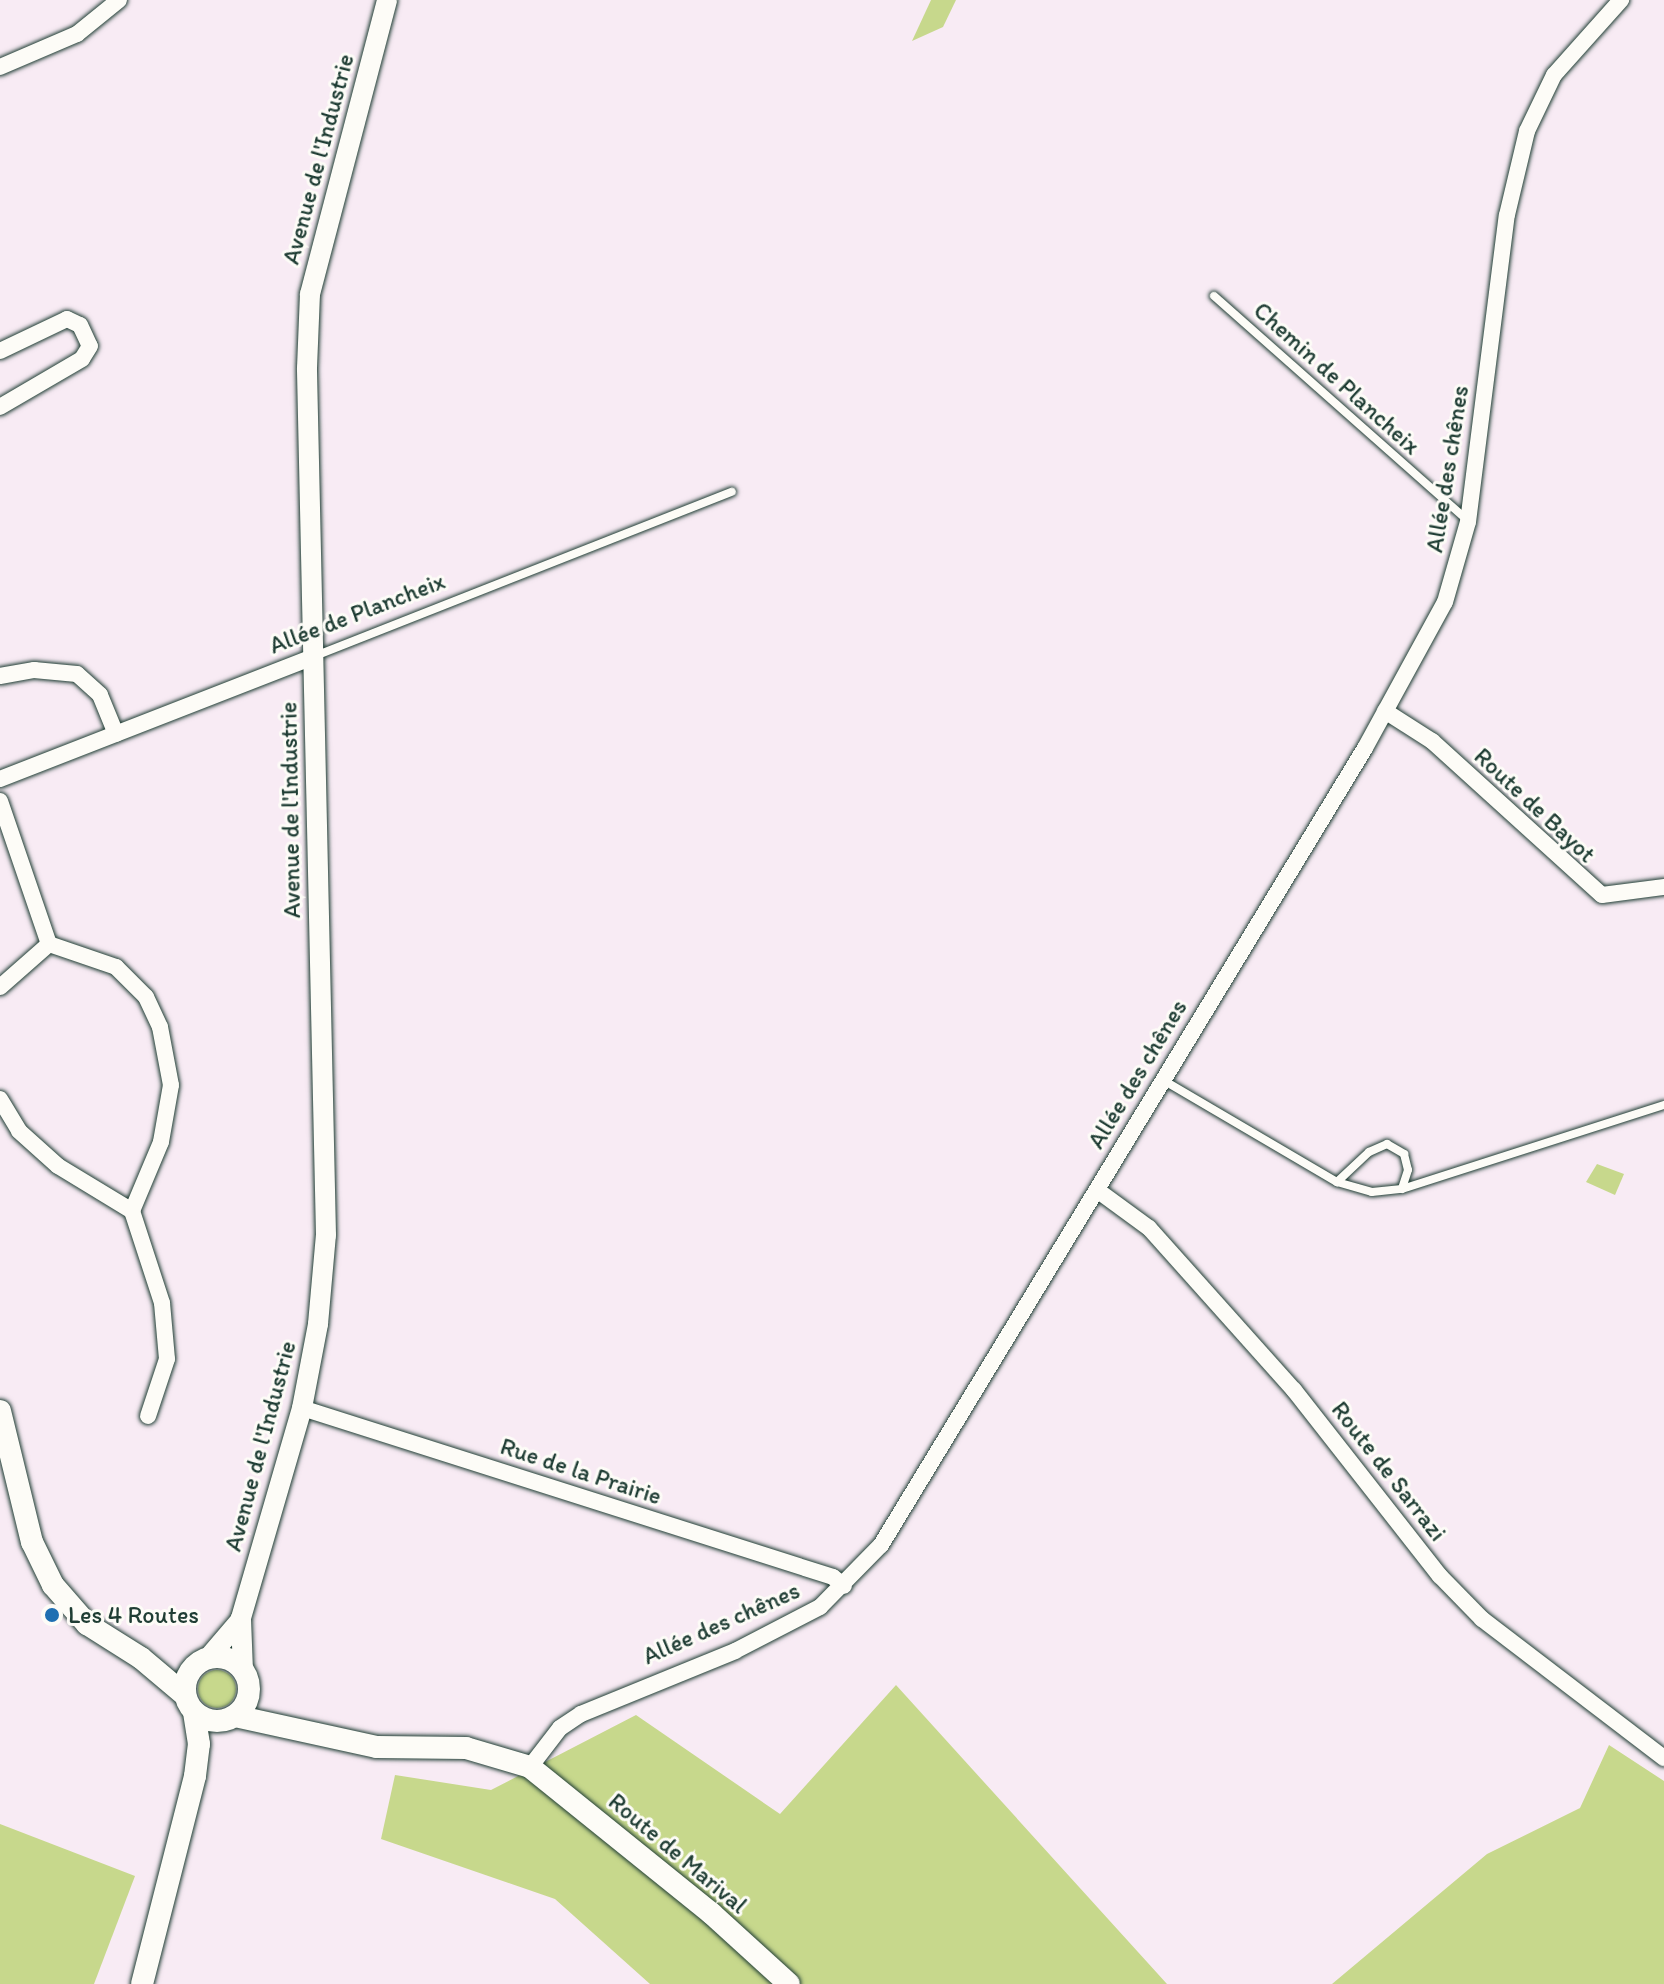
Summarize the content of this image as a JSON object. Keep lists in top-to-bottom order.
{
  "streets": {
    "main road": ["Route de Marival"],
    "street": [
      "Avenue de l'Industrie",
      "Allée des chênes",
      "Allée de Plancheix",
      "Route de Bayot",
      "Rue de la Prairie",
      "Route de Sarrazi"
    ],
    "lane": ["Chemin de Plancheix"]
  },
  "crossings": [
    ["Avenue de l'Industrie", "Allée de Plancheix"],
    ["Avenue de l'Industrie", "Rue de la Prairie"],
    ["Chemin de Plancheix", "Allée des chênes"],
    ["Allée des chênes", "Route de Bayot"],
    ["Allée des chênes", "Rue de la Prairie"],
    ["Allée des chênes", "Route de Sarrazi"],
    ["Allée des chênes", "Route de Marival"]
  ],
  "places": ["Les 4 Routes"]
}
